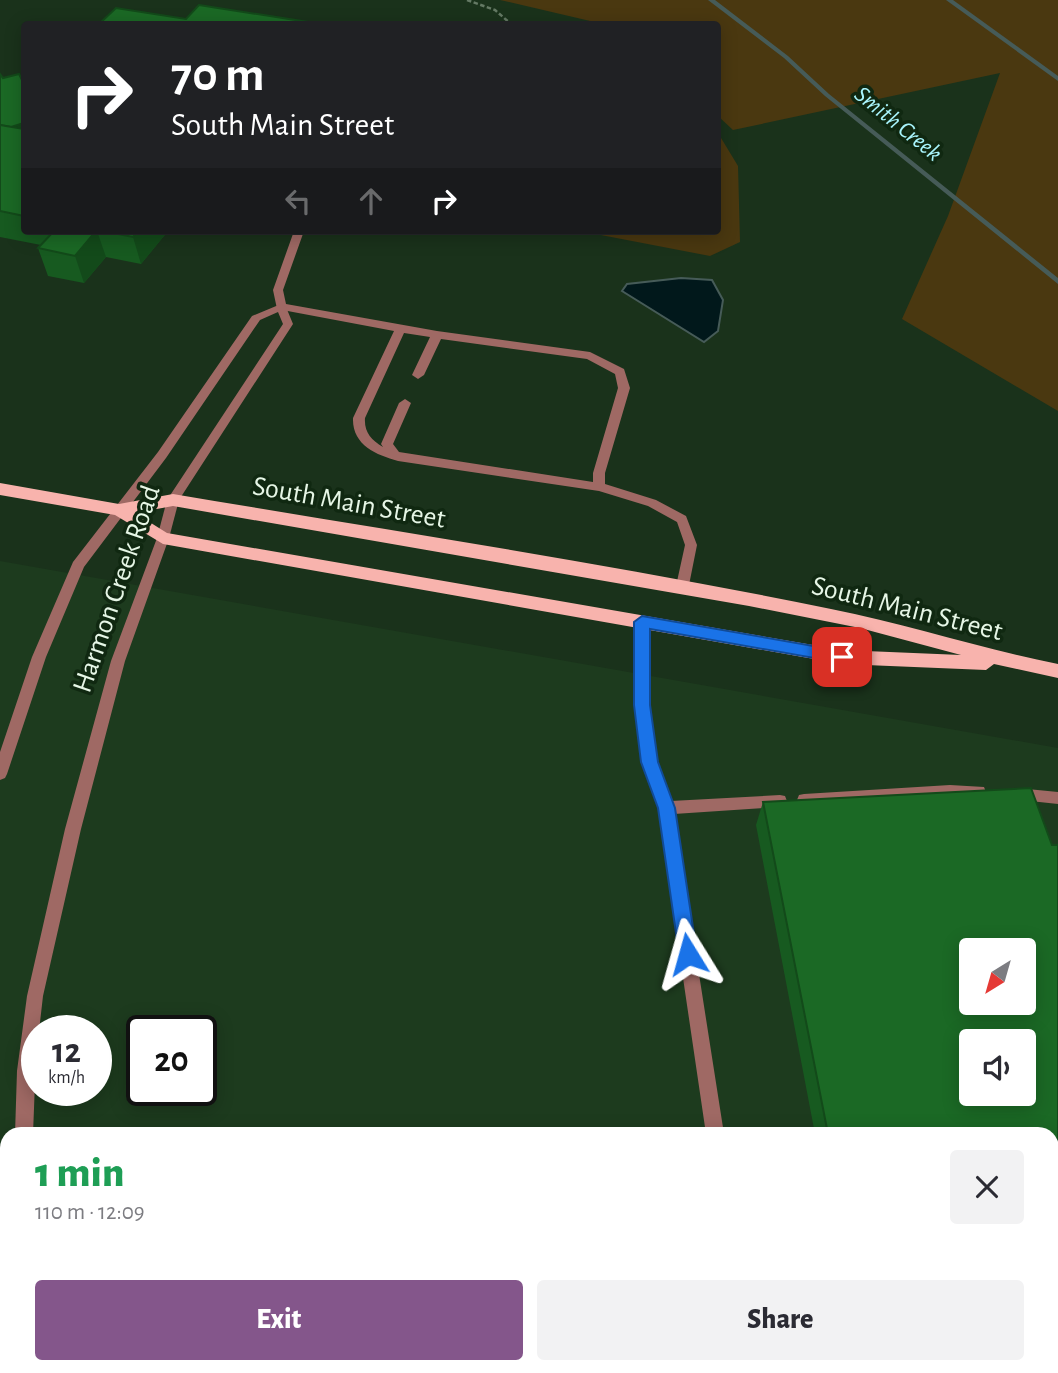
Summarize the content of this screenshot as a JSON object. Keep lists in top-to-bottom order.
{
  "streets": {
    "main road": ["South Main Street"],
    "street": ["Harmon Creek Road"]
  },
  "crossings": [
    ["South Main Street", "Harmon Creek Road"]
  ],
  "water": ["Smith Creek"],
  "north": "bottom left",
  "page": {
    "turn": ["70 m", "South Main Street"],
    "speed": "12 km/h",
    "limit": "20",
    "heading": ["1 min", "110 m · 12:09"],
    "buttons": ["Exit", "Share"]
  }
}
